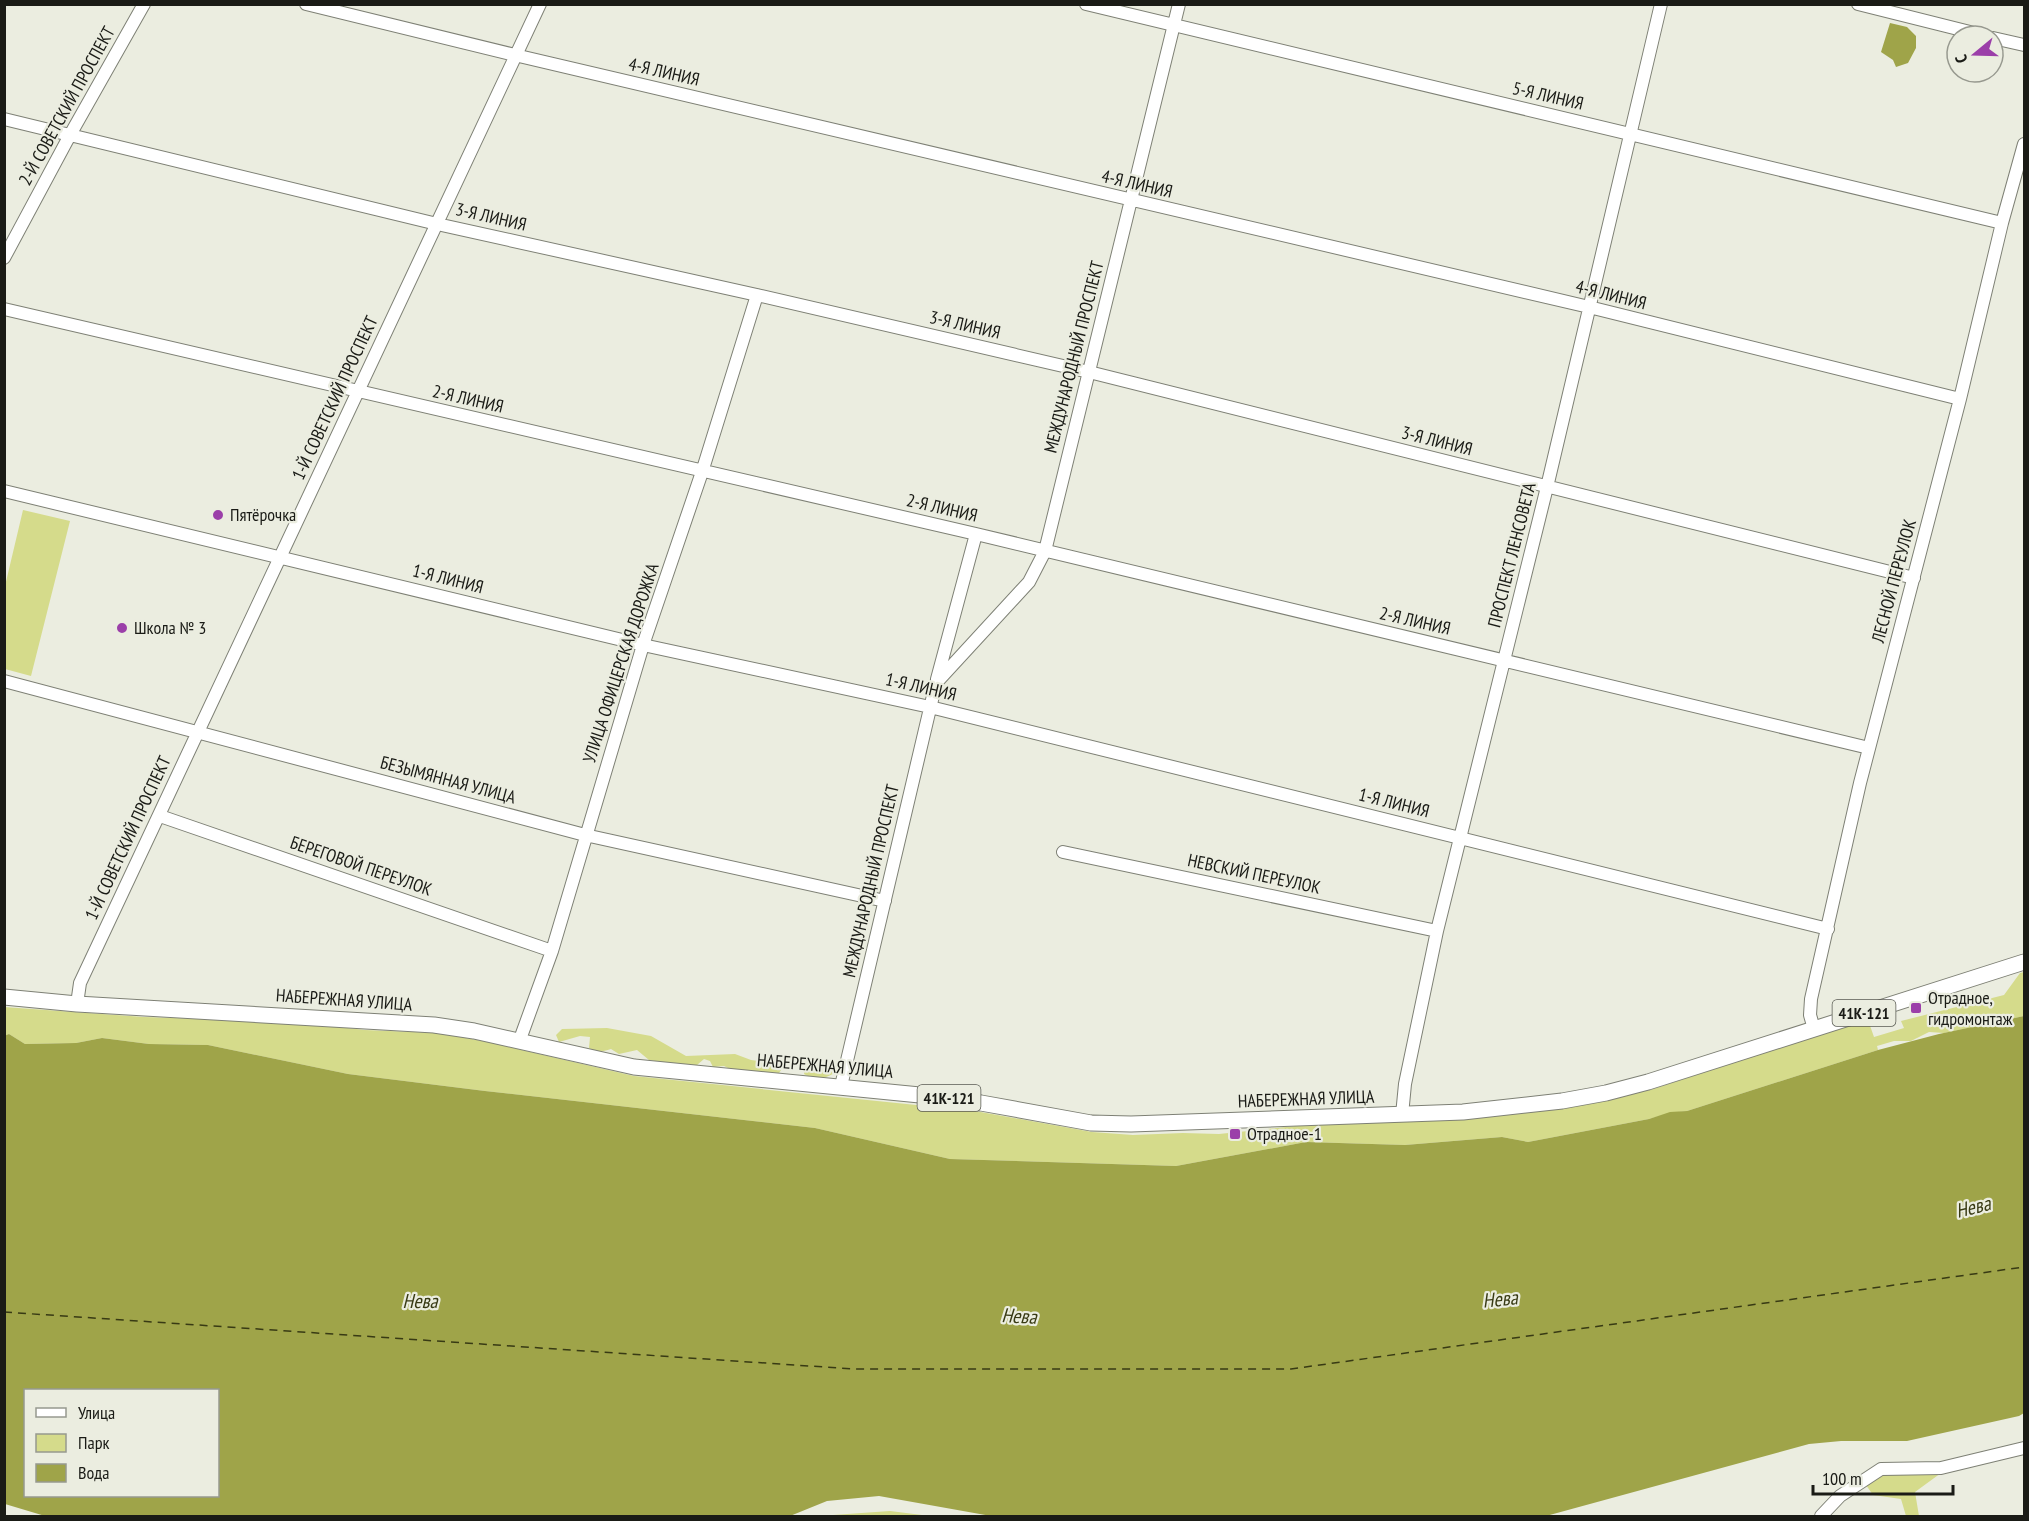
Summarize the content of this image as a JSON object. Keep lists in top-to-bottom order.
{
  "streets": {
    "main road": ["НАБЕРЕЖНАЯ УЛИЦА", "41К-121"],
    "street": [
      "4-Я ЛИНИЯ",
      "5-Я ЛИНИЯ",
      "2-Й СОВЕТСКИЙ ПРОСПЕКТ",
      "3-Я ЛИНИЯ",
      "МЕЖДУНАРОДНЫЙ ПРОСПЕКТ",
      "1-Й СОВЕТСКИЙ ПРОСПЕКТ",
      "2-Я ЛИНИЯ",
      "ПРОСПЕКТ ЛЕНСОВЕТА",
      "1-Я ЛИНИЯ",
      "ЛЕСНОЙ ПЕРЕУЛОК",
      "УЛИЦА ОФИЦЕРСКАЯ ДОРОЖКА",
      "БЕЗЫМЯННАЯ УЛИЦА",
      "БЕРЕГОВОЙ ПЕРЕУЛОК",
      "НЕВСКИЙ ПЕРЕУЛОК"
    ]
  },
  "crossings": [
    ["4-Я ЛИНИЯ", "МЕЖДУНАРОДНЫЙ ПРОСПЕКТ"],
    ["4-Я ЛИНИЯ", "1-Й СОВЕТСКИЙ ПРОСПЕКТ"],
    ["4-Я ЛИНИЯ", "ПРОСПЕКТ ЛЕНСОВЕТА"],
    ["4-Я ЛИНИЯ", "ЛЕСНОЙ ПЕРЕУЛОК"],
    ["5-Я ЛИНИЯ", "МЕЖДУНАРОДНЫЙ ПРОСПЕКТ"],
    ["5-Я ЛИНИЯ", "ПРОСПЕКТ ЛЕНСОВЕТА"],
    ["5-Я ЛИНИЯ", "ЛЕСНОЙ ПЕРЕУЛОК"],
    ["2-Й СОВЕТСКИЙ ПРОСПЕКТ", "3-Я ЛИНИЯ"],
    ["3-Я ЛИНИЯ", "МЕЖДУНАРОДНЫЙ ПРОСПЕКТ"],
    ["3-Я ЛИНИЯ", "1-Й СОВЕТСКИЙ ПРОСПЕКТ"],
    ["3-Я ЛИНИЯ", "ПРОСПЕКТ ЛЕНСОВЕТА"],
    ["3-Я ЛИНИЯ", "ЛЕСНОЙ ПЕРЕУЛОК"],
    ["3-Я ЛИНИЯ", "УЛИЦА ОФИЦЕРСКАЯ ДОРОЖКА"],
    ["МЕЖДУНАРОДНЫЙ ПРОСПЕКТ", "2-Я ЛИНИЯ"],
    ["МЕЖДУНАРОДНЫЙ ПРОСПЕКТ", "1-Я ЛИНИЯ"],
    ["МЕЖДУНАРОДНЫЙ ПРОСПЕКТ", "БЕЗЫМЯННАЯ УЛИЦА"],
    ["МЕЖДУНАРОДНЫЙ ПРОСПЕКТ", "НАБЕРЕЖНАЯ УЛИЦА"],
    ["1-Й СОВЕТСКИЙ ПРОСПЕКТ", "2-Я ЛИНИЯ"],
    ["1-Й СОВЕТСКИЙ ПРОСПЕКТ", "1-Я ЛИНИЯ"],
    ["1-Й СОВЕТСКИЙ ПРОСПЕКТ", "БЕЗЫМЯННАЯ УЛИЦА"],
    ["1-Й СОВЕТСКИЙ ПРОСПЕКТ", "БЕРЕГОВОЙ ПЕРЕУЛОК"],
    ["1-Й СОВЕТСКИЙ ПРОСПЕКТ", "НАБЕРЕЖНАЯ УЛИЦА"],
    ["2-Я ЛИНИЯ", "ПРОСПЕКТ ЛЕНСОВЕТА"],
    ["2-Я ЛИНИЯ", "ЛЕСНОЙ ПЕРЕУЛОК"],
    ["2-Я ЛИНИЯ", "УЛИЦА ОФИЦЕРСКАЯ ДОРОЖКА"],
    ["ПРОСПЕКТ ЛЕНСОВЕТА", "1-Я ЛИНИЯ"],
    ["ПРОСПЕКТ ЛЕНСОВЕТА", "НЕВСКИЙ ПЕРЕУЛОК"],
    ["ПРОСПЕКТ ЛЕНСОВЕТА", "НАБЕРЕЖНАЯ УЛИЦА"],
    ["1-Я ЛИНИЯ", "ЛЕСНОЙ ПЕРЕУЛОК"],
    ["1-Я ЛИНИЯ", "УЛИЦА ОФИЦЕРСКАЯ ДОРОЖКА"],
    ["ЛЕСНОЙ ПЕРЕУЛОК", "НАБЕРЕЖНАЯ УЛИЦА"],
    ["ЛЕСНОЙ ПЕРЕУЛОК", "41К-121"],
    ["УЛИЦА ОФИЦЕРСКАЯ ДОРОЖКА", "БЕЗЫМЯННАЯ УЛИЦА"],
    ["УЛИЦА ОФИЦЕРСКАЯ ДОРОЖКА", "БЕРЕГОВОЙ ПЕРЕУЛОК"],
    ["УЛИЦА ОФИЦЕРСКАЯ ДОРОЖКА", "НАБЕРЕЖНАЯ УЛИЦА"],
    ["НАБЕРЕЖНАЯ УЛИЦА", "41К-121"]
  ],
  "water": ["Нева"],
  "places": {
    "other": ["Пятёрочка", "Школа № 3"],
    "transit": ["Отрадное, гидромонтаж", "Отрадное-1"]
  },
  "legend": ["Улица", "Парк", "Вода"],
  "scale_bar": "100 m",
  "north": "left"
}
